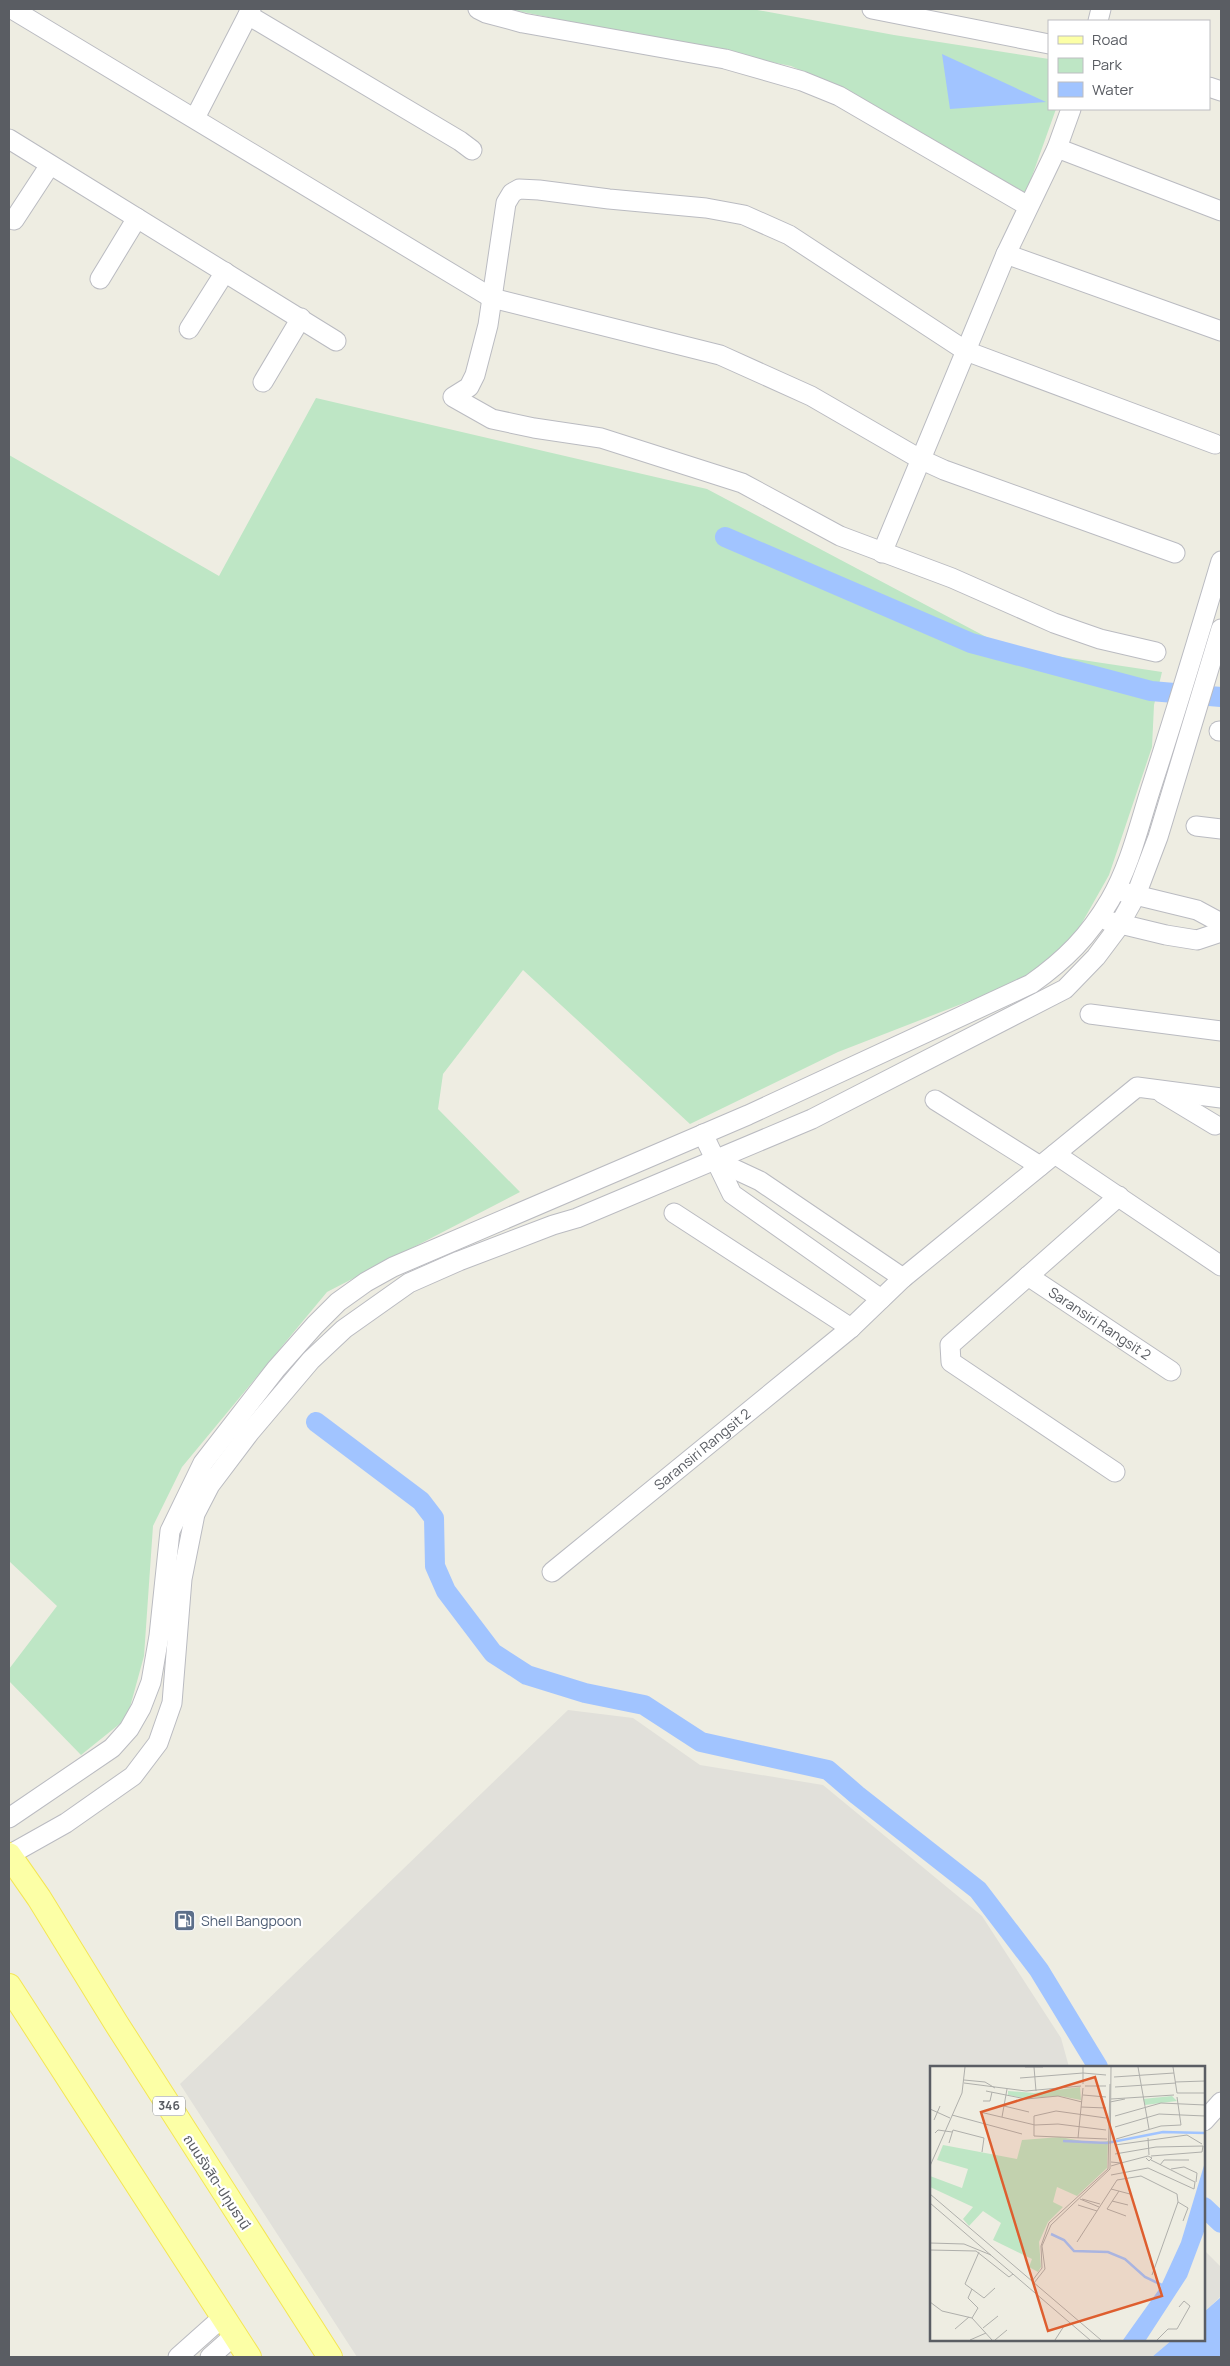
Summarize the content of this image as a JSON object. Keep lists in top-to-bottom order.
{
  "streets": {
    "main road": ["346", "ถนนรังสิต-ปทุมธานี"],
    "street": ["Saransiri Rangsit 2"]
  },
  "places": {
    "fuel station": ["Shell Bangpoon"]
  },
  "legend": ["Road", "Park", "Water"]
}
